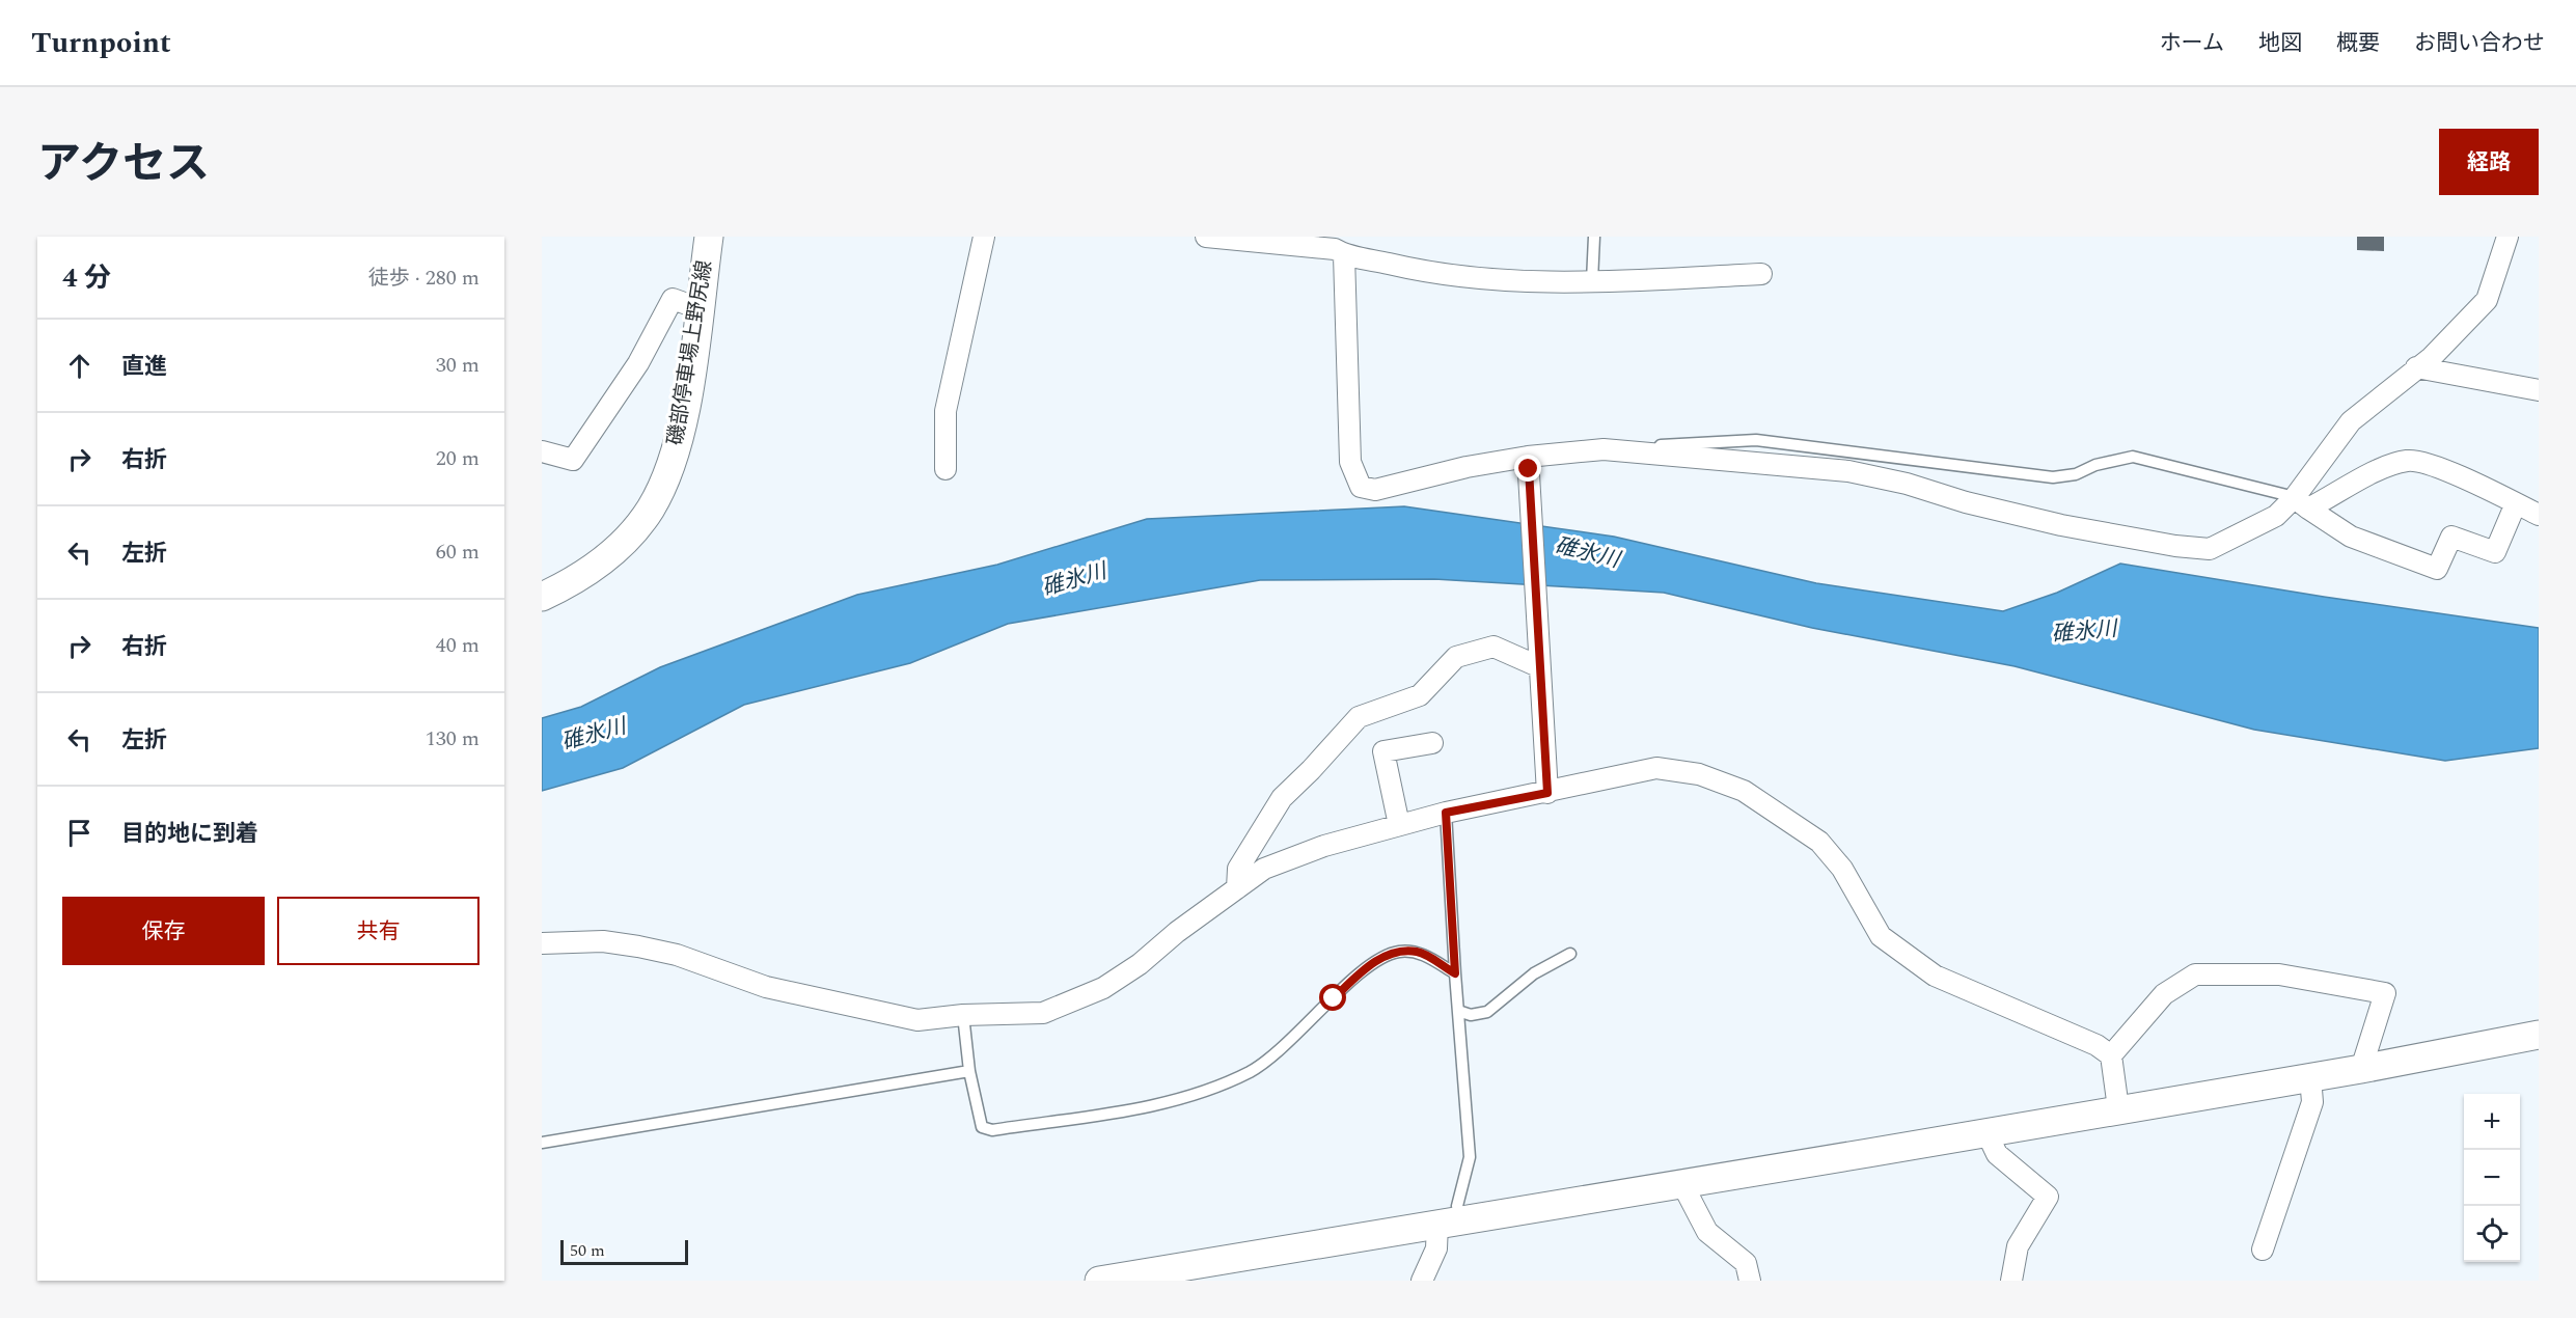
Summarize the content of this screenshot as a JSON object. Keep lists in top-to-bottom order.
{
  "streets": {
    "street": ["磯部停車場上野尻線"]
  },
  "water": ["碓氷川"],
  "scale_bar": "50 m",
  "page": {
    "header": "Turnpoint",
    "nav": [
      "ホーム",
      "地図",
      "概要",
      "お問い合わせ"
    ],
    "title": "アクセス",
    "buttons": [
      "経路",
      ["保存", "共有"]
    ],
    "heading": ["4 分", "徒歩 · 280 m"],
    "list": [
      ["直進", "30 m"],
      ["右折", "20 m"],
      ["左折", "60 m"],
      ["右折", "40 m"],
      ["左折", "130 m"],
      "目的地に到着"
    ],
    "map_buttons": ["+", "−"],
    "scale": "50 m"
  }
}
